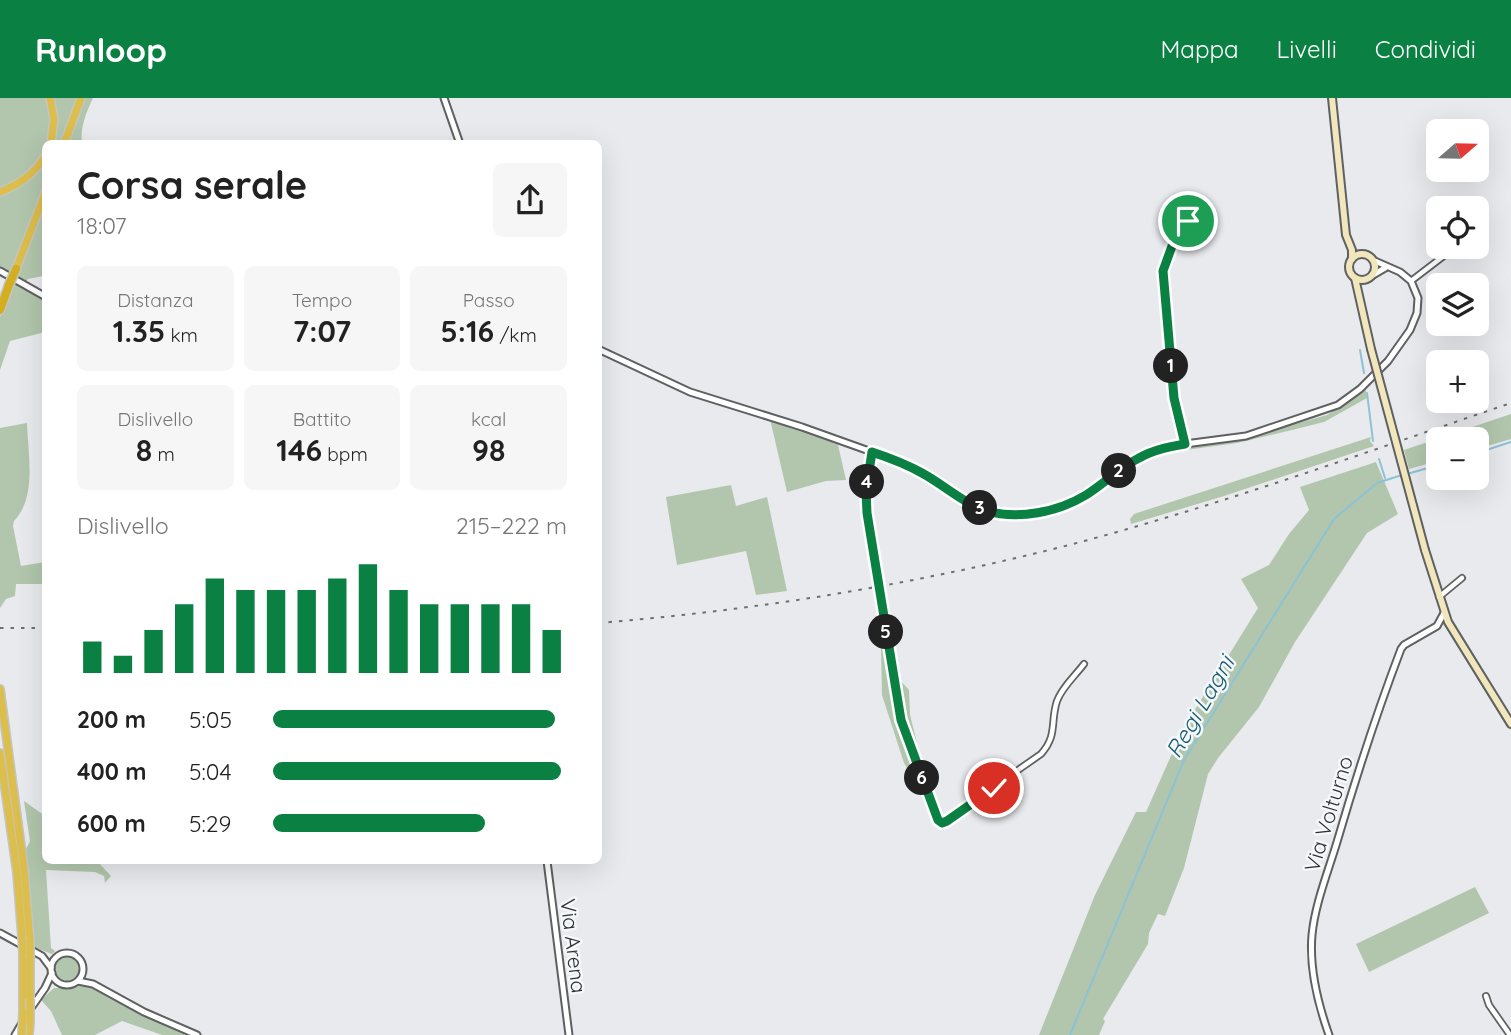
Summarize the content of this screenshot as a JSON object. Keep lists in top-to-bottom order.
{
  "streets": {
    "street": ["Via Volturno", "Via Arena"]
  },
  "water": ["Regi Lagni"],
  "north": "right",
  "page": {
    "header": "Runloop",
    "nav": ["Mappa", "Livelli", "Condividi"],
    "map_buttons": ["+", "−"],
    "heading": ["Corsa serale", "18:07"],
    "stats": [
      ["Distanza", "1.35 km"],
      ["Tempo", "7:07"],
      ["Passo", "5:16 /km"],
      ["Dislivello", "8 m"],
      ["Battito", "146 bpm"],
      ["kcal", "98"]
    ],
    "pins": [
      "1",
      "2",
      "4",
      "3",
      "5",
      "6"
    ],
    "chart": ["Dislivello", "215–222 m"],
    "list": [
      {
        "name": "200 m",
        "note": "5:05"
      },
      {
        "name": "400 m",
        "note": "5:04"
      },
      {
        "name": "600 m",
        "note": "5:29"
      }
    ]
  }
}
